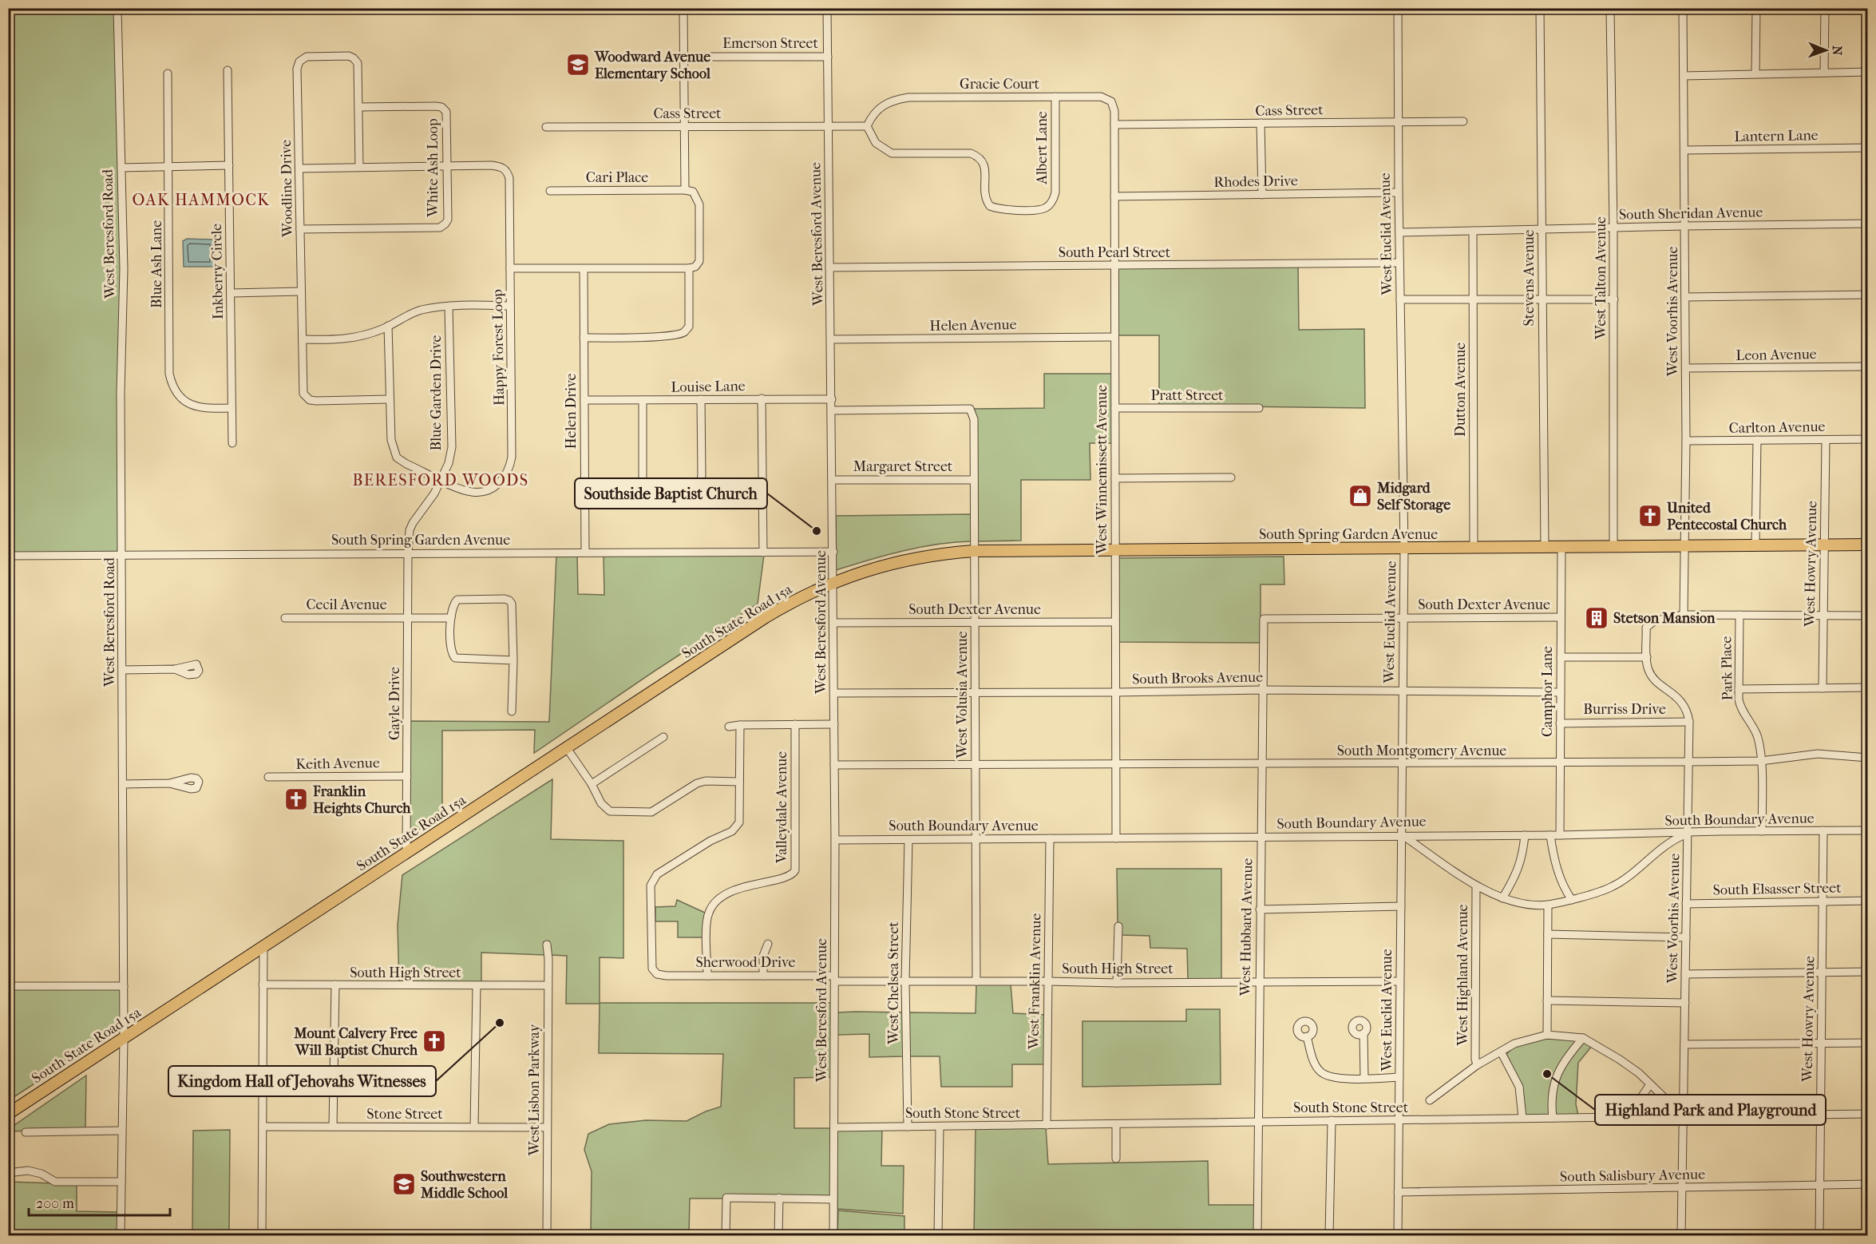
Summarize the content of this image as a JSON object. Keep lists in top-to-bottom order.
{
  "streets": {
    "highway": ["South Spring Garden Avenue", "South State Road 15a"],
    "street": [
      "Emerson Street",
      "Gracie Court",
      "Cass Street",
      "Lantern Lane",
      "Albert Lane",
      "White Ash Loop",
      "Cari Place",
      "Rhodes Drive",
      "Woodline Drive",
      "South Sheridan Avenue",
      "West Beresford Road",
      "West Beresford Avenue",
      "West Euclid Avenue",
      "South Pearl Street",
      "Blue Ash Lane",
      "Inkberry Circle",
      "Stevens Avenue",
      "West Talton Avenue",
      "West Voorhis Avenue",
      "Helen Avenue",
      "Happy Forest Loop",
      "Leon Avenue",
      "Louise Lane",
      "Dutton Avenue",
      "Blue Garden Drive",
      "Pratt Street",
      "Helen Drive",
      "Carlton Avenue",
      "Margaret Street",
      "West Winnemissett Avenue",
      "West Howry Avenue",
      "Cecil Avenue",
      "South Dexter Avenue",
      "Park Place",
      "South Brooks Avenue",
      "Camphor Lane",
      "West Volusia Avenue",
      "Gayle Drive",
      "Burriss Drive",
      "South Montgomery Avenue",
      "Keith Avenue",
      "Valleydale Avenue",
      "South Boundary Avenue",
      "South Elsasser Street",
      "West Hubbard Avenue",
      "Sherwood Drive",
      "South High Street",
      "West Highland Avenue",
      "West Franklin Avenue",
      "West Chelsea Street",
      "West Lisbon Parkway",
      "South Stone Street",
      "Stone Street",
      "South Salisbury Avenue"
    ]
  },
  "crossings": [
    ["Emerson Street", "West Beresford Avenue"],
    ["Gracie Court", "Albert Lane"],
    ["Gracie Court", "West Winnemissett Avenue"],
    ["Cass Street", "West Beresford Avenue"],
    ["Cass Street", "West Euclid Avenue"],
    ["Cass Street", "West Winnemissett Avenue"],
    ["Lantern Lane", "West Voorhis Avenue"],
    ["White Ash Loop", "Woodline Drive"],
    ["White Ash Loop", "Happy Forest Loop"],
    ["Rhodes Drive", "West Euclid Avenue"],
    ["Rhodes Drive", "West Winnemissett Avenue"],
    ["Woodline Drive", "Happy Forest Loop"],
    ["South Sheridan Avenue", "West Euclid Avenue"],
    ["South Sheridan Avenue", "Stevens Avenue"],
    ["South Sheridan Avenue", "West Talton Avenue"],
    ["South Sheridan Avenue", "West Voorhis Avenue"],
    ["South Sheridan Avenue", "Dutton Avenue"],
    ["West Beresford Road", "South Spring Garden Avenue"],
    ["West Beresford Road", "South State Road 15a"],
    ["West Beresford Avenue", "South Pearl Street"],
    ["West Beresford Avenue", "Helen Avenue"],
    ["West Beresford Avenue", "Louise Lane"],
    ["West Beresford Avenue", "Margaret Street"],
    ["West Beresford Avenue", "South Spring Garden Avenue"],
    ["West Beresford Avenue", "South Dexter Avenue"],
    ["West Beresford Avenue", "South State Road 15a"],
    ["West Beresford Avenue", "South Brooks Avenue"],
    ["West Beresford Avenue", "West Volusia Avenue"],
    ["West Beresford Avenue", "South Montgomery Avenue"],
    ["West Beresford Avenue", "South Boundary Avenue"],
    ["West Beresford Avenue", "Sherwood Drive"],
    ["West Beresford Avenue", "South High Street"],
    ["West Beresford Avenue", "South Stone Street"],
    ["West Euclid Avenue", "South Pearl Street"],
    ["West Euclid Avenue", "South Spring Garden Avenue"],
    ["West Euclid Avenue", "South Dexter Avenue"],
    ["West Euclid Avenue", "South Brooks Avenue"],
    ["West Euclid Avenue", "South Montgomery Avenue"],
    ["West Euclid Avenue", "South Boundary Avenue"],
    ["West Euclid Avenue", "South High Street"],
    ["West Euclid Avenue", "South Stone Street"],
    ["West Euclid Avenue", "South Salisbury Avenue"],
    ["South Pearl Street", "West Winnemissett Avenue"],
    ["Blue Ash Lane", "Inkberry Circle"],
    ["Stevens Avenue", "South Spring Garden Avenue"],
    ["West Talton Avenue", "South Spring Garden Avenue"],
    ["West Voorhis Avenue", "Leon Avenue"],
    ["West Voorhis Avenue", "Carlton Avenue"],
    ["West Voorhis Avenue", "South Spring Garden Avenue"],
    ["West Voorhis Avenue", "Burriss Drive"],
    ["West Voorhis Avenue", "South Montgomery Avenue"],
    ["West Voorhis Avenue", "South Boundary Avenue"],
    ["West Voorhis Avenue", "South Elsasser Street"],
    ["West Voorhis Avenue", "South Stone Street"],
    ["West Voorhis Avenue", "South Salisbury Avenue"],
    ["Helen Avenue", "West Winnemissett Avenue"],
    ["Happy Forest Loop", "Blue Garden Drive"],
    ["Louise Lane", "Helen Drive"],
    ["Dutton Avenue", "South Spring Garden Avenue"],
    ["Blue Garden Drive", "South Spring Garden Avenue"],
    ["Blue Garden Drive", "Gayle Drive"],
    ["Pratt Street", "West Winnemissett Avenue"],
    ["Helen Drive", "South Spring Garden Avenue"],
    ["Carlton Avenue", "West Howry Avenue"],
    ["Margaret Street", "West Volusia Avenue"],
    ["West Winnemissett Avenue", "South Spring Garden Avenue"],
    ["West Winnemissett Avenue", "South Dexter Avenue"],
    ["West Winnemissett Avenue", "South Brooks Avenue"],
    ["West Winnemissett Avenue", "South Montgomery Avenue"],
    ["West Winnemissett Avenue", "South Boundary Avenue"],
    ["South Spring Garden Avenue", "West Howry Avenue"],
    ["South Spring Garden Avenue", "South State Road 15a"],
    ["South Spring Garden Avenue", "Camphor Lane"],
    ["South Spring Garden Avenue", "West Volusia Avenue"],
    ["South Spring Garden Avenue", "Gayle Drive"],
    ["West Howry Avenue", "South Boundary Avenue"],
    ["West Howry Avenue", "South Elsasser Street"],
    ["West Howry Avenue", "South Stone Street"],
    ["West Howry Avenue", "South Salisbury Avenue"],
    ["Cecil Avenue", "Gayle Drive"],
    ["South Dexter Avenue", "Camphor Lane"],
    ["South Dexter Avenue", "West Volusia Avenue"],
    ["South Dexter Avenue", "West Hubbard Avenue"],
    ["South State Road 15a", "Gayle Drive"],
    ["Park Place", "South Montgomery Avenue"],
    ["Park Place", "South Boundary Avenue"],
    ["South Brooks Avenue", "Camphor Lane"],
    ["South Brooks Avenue", "West Volusia Avenue"],
    ["South Brooks Avenue", "West Hubbard Avenue"],
    ["Camphor Lane", "Burriss Drive"],
    ["Camphor Lane", "South Montgomery Avenue"],
    ["Camphor Lane", "South Boundary Avenue"],
    ["West Volusia Avenue", "South Montgomery Avenue"],
    ["West Volusia Avenue", "South Boundary Avenue"],
    ["West Volusia Avenue", "South High Street"],
    ["Gayle Drive", "Keith Avenue"],
    ["South Montgomery Avenue", "West Hubbard Avenue"],
    ["Valleydale Avenue", "Sherwood Drive"],
    ["South Boundary Avenue", "West Hubbard Avenue"],
    ["South Boundary Avenue", "West Franklin Avenue"],
    ["South Boundary Avenue", "West Chelsea Street"],
    ["West Hubbard Avenue", "South High Street"],
    ["West Hubbard Avenue", "South Stone Street"],
    ["Sherwood Drive", "South High Street"],
    ["South High Street", "West Franklin Avenue"],
    ["South High Street", "West Chelsea Street"],
    ["South High Street", "West Lisbon Parkway"],
    ["West Franklin Avenue", "South Stone Street"],
    ["West Chelsea Street", "South Stone Street"],
    ["West Lisbon Parkway", "Stone Street"]
  ],
  "districts": ["OAK HAMMOCK", "BERESFORD WOODS"],
  "places": {
    "school or university": ["Woodward Avenue Elementary School", "Southwestern Middle School"],
    "shop": ["Midgard Self Storage"],
    "church": ["United Pentecostal Church", "Franklin Heights Church", "Mount Calvery Free Will Baptist Church"],
    "other": ["Southside Baptist Church", "Kingdom Hall of Jehovahs Witnesses", "Highland Park and Playground"],
    "building": ["Stetson Mansion"]
  },
  "scale_bar": "200 m",
  "north": "right"
}
